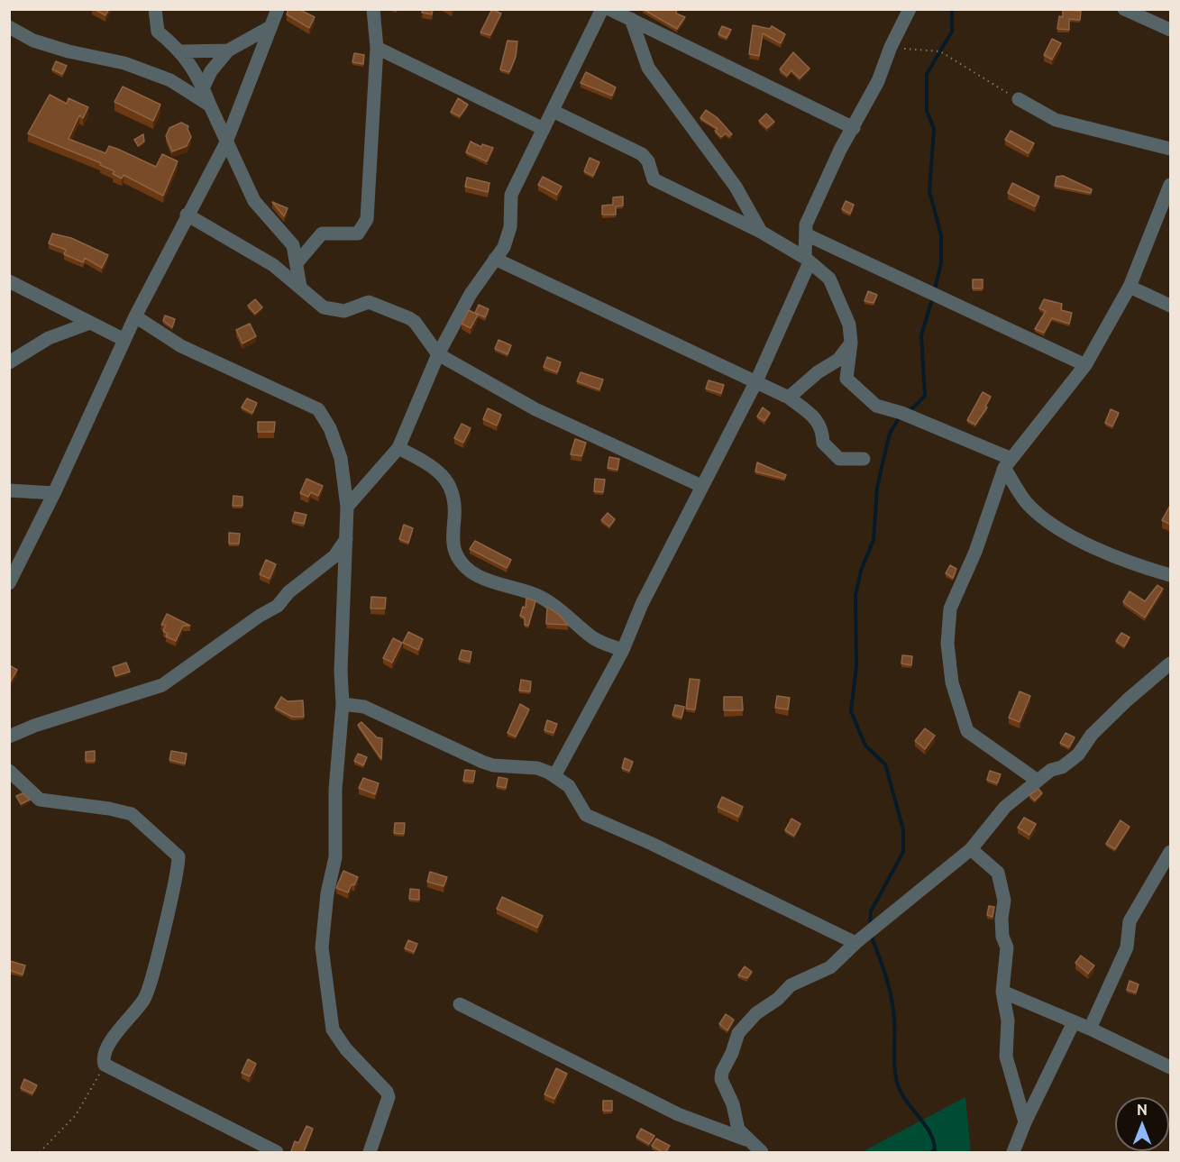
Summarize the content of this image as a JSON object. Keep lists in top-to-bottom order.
{
  "north": "top"
}
